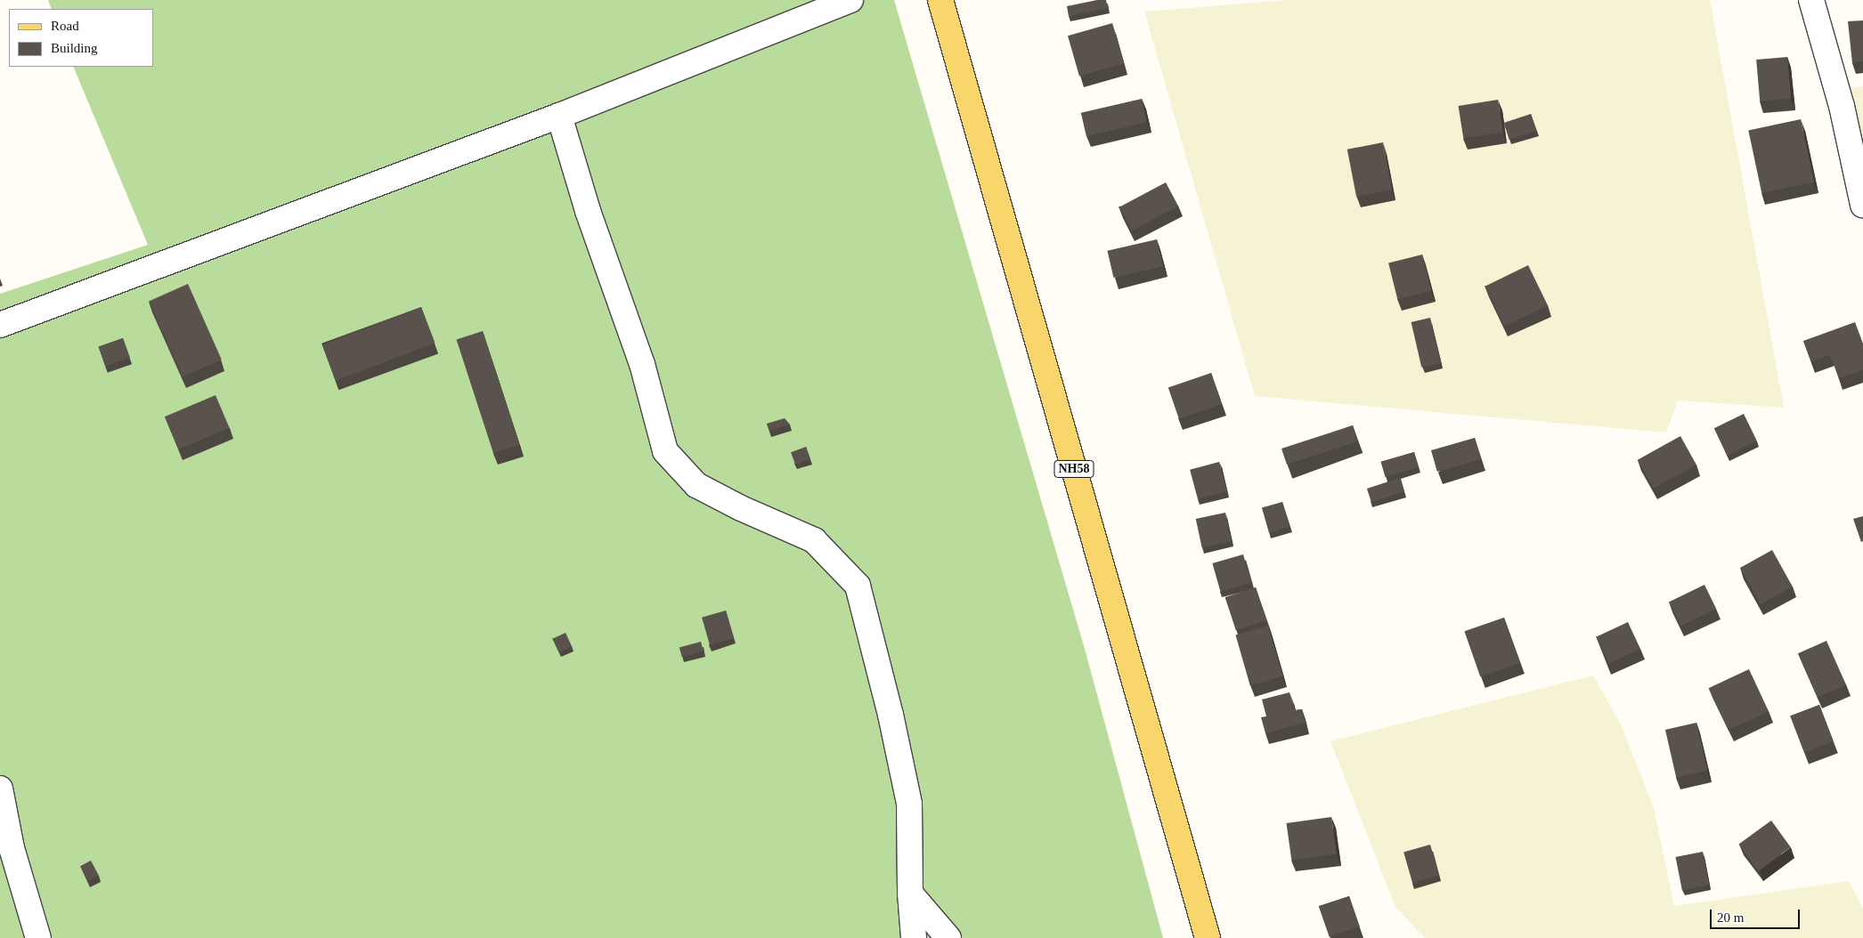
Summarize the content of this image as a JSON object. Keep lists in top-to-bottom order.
{
  "streets": {
    "main road": ["NH58"]
  },
  "legend": ["Road", "Building"],
  "scale_bar": "20 m"
}
